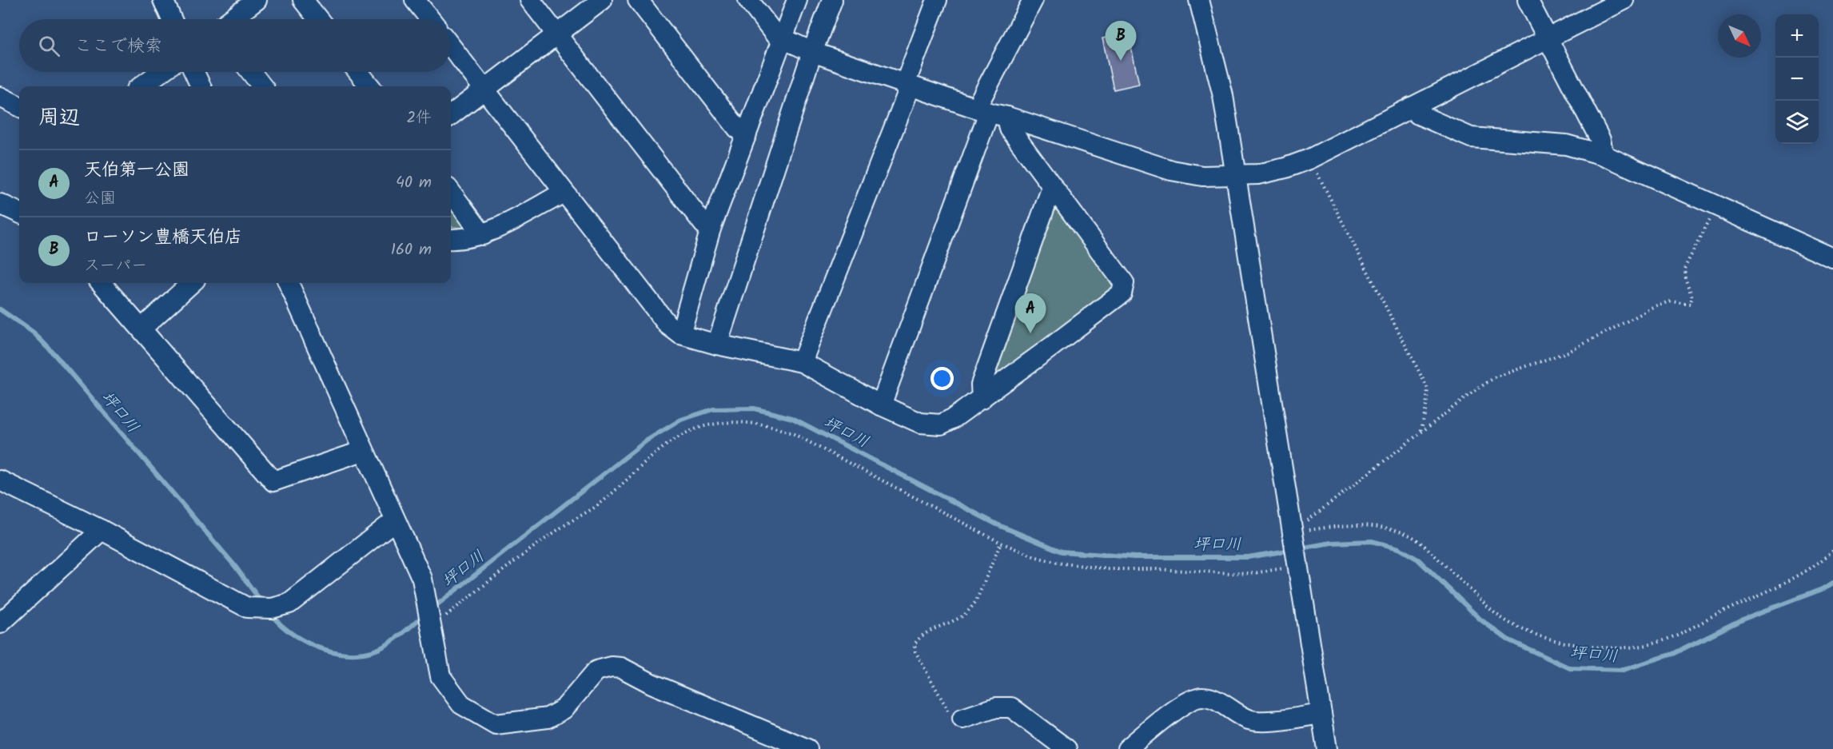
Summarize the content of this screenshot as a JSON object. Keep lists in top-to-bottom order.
{
  "water": ["坪口川"],
  "north": "bottom right",
  "page": {
    "map_buttons": ["+", "−"],
    "search": "ここで検索",
    "pins": ["B", "A"],
    "heading": ["周辺", "2件"],
    "list": [
      {
        "mark": "A",
        "name": "天伯第一公園",
        "note": "公園",
        "value": "40 m"
      },
      {
        "mark": "B",
        "name": "ローソン豊橋天伯店",
        "note": "スーパー",
        "value": "160 m"
      }
    ]
  }
}
